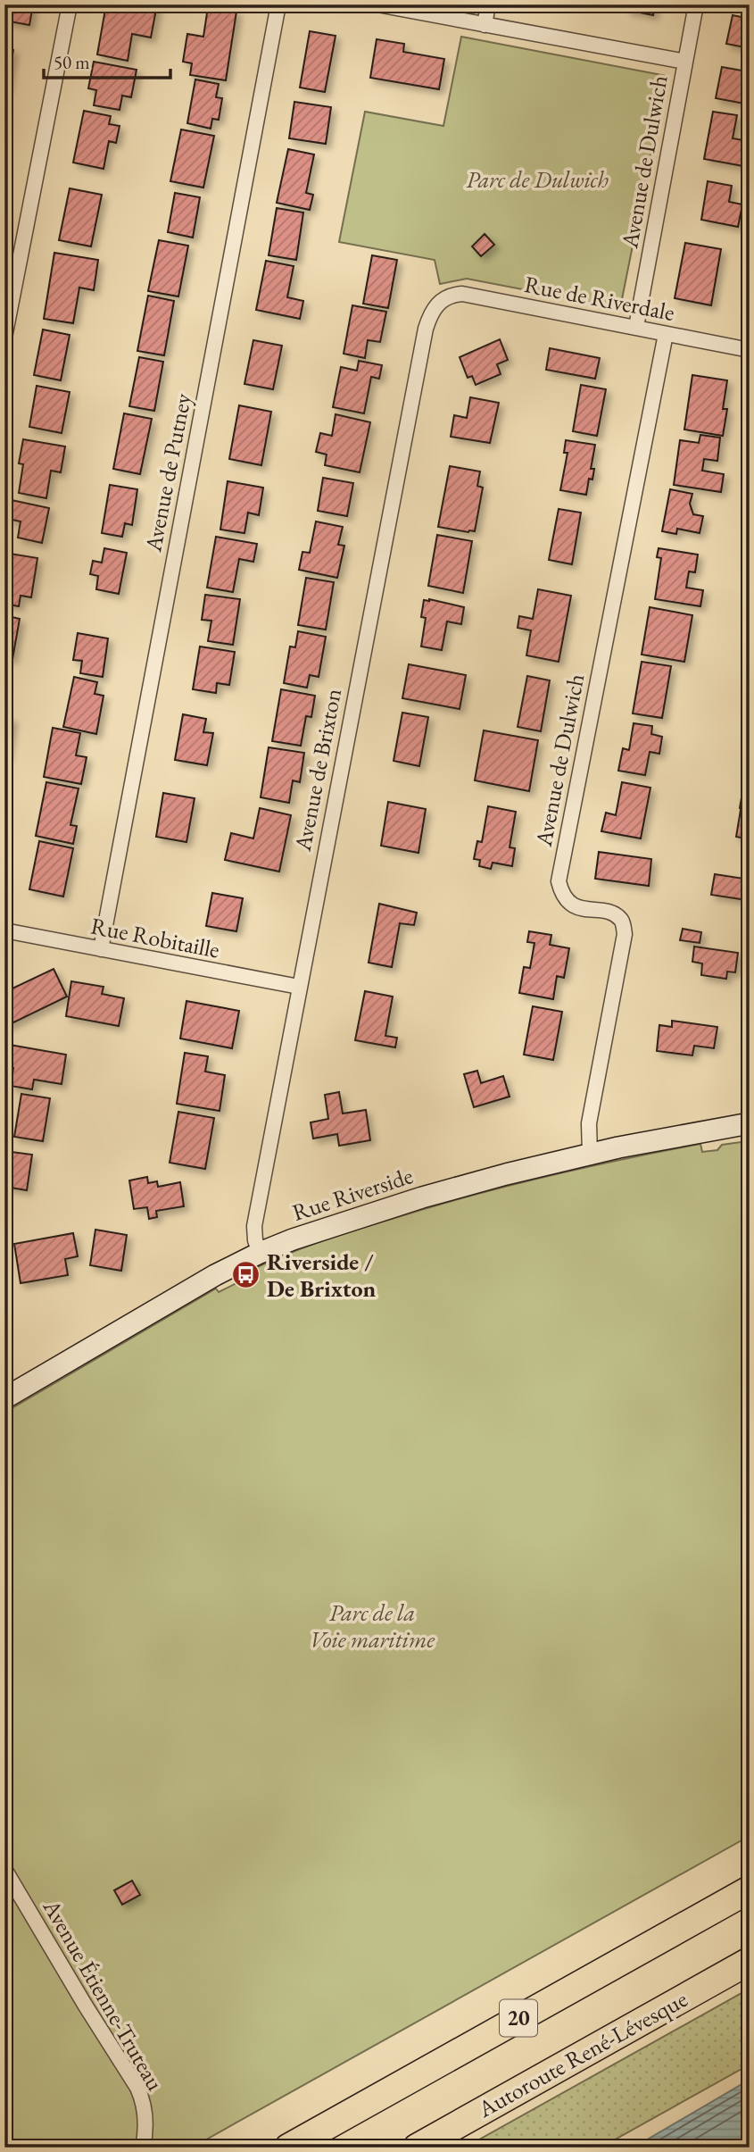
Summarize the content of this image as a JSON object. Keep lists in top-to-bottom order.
{
  "streets": {
    "highway": ["20", "Autoroute René-Lévesque"],
    "street": [
      "Avenue de Dulwich",
      "Rue de Riverdale",
      "Avenue de Putney",
      "Avenue de Brixton",
      "Rue Robitaille",
      "Rue Riverside",
      "Avenue Étienne-Truteau"
    ]
  },
  "crossings": [
    ["Avenue de Dulwich", "Rue de Riverdale"],
    ["Avenue de Dulwich", "Rue Riverside"],
    ["Rue de Riverdale", "Avenue de Brixton"],
    ["Avenue de Putney", "Rue Robitaille"],
    ["Avenue de Brixton", "Rue Robitaille"],
    ["Avenue de Brixton", "Rue Riverside"]
  ],
  "parks": ["Parc de Dulwich", "Parc de la Voie maritime"],
  "places": {
    "bus stop": ["Riverside / De Brixton"]
  },
  "scale_bar": "50 m"
}
